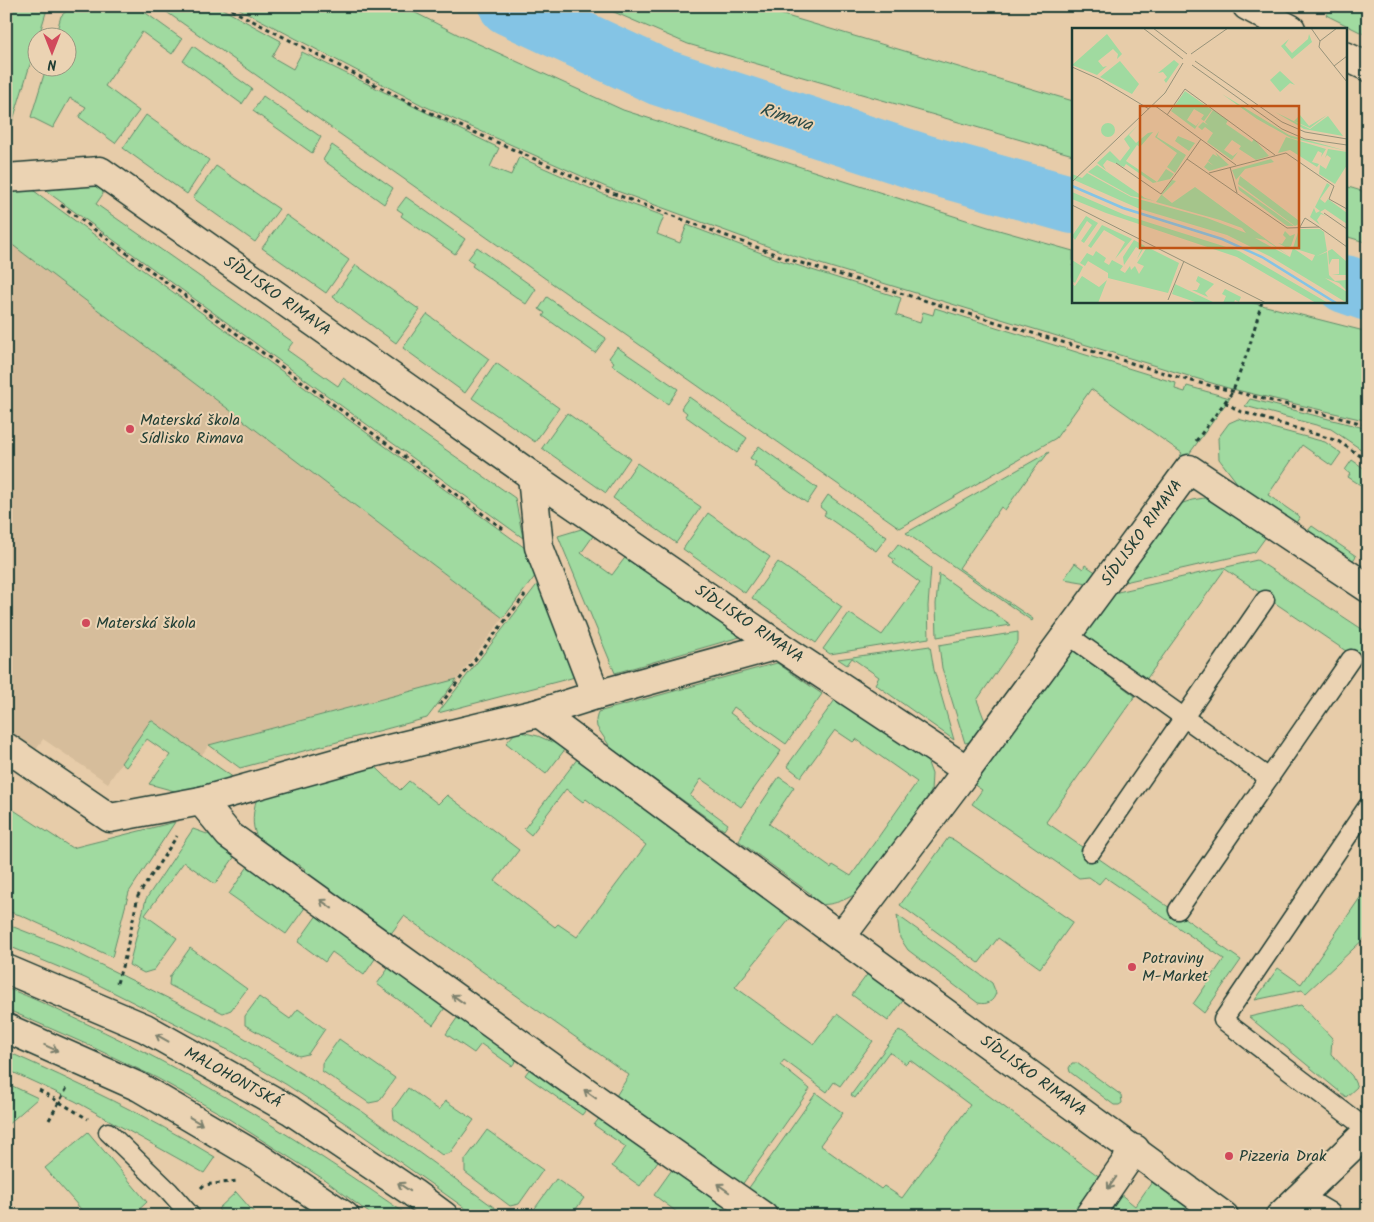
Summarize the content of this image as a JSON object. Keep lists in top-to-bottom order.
{
  "streets": {
    "street": ["SÍDLISKO RIMAVA", "MALOHONTSKÁ"]
  },
  "water": ["Rimava"],
  "places": [
    "Materská škola Sídlisko Rimava",
    "Materská škola",
    "Potraviny M-Market",
    "Pizzeria Drak"
  ],
  "north": "bottom"
}
